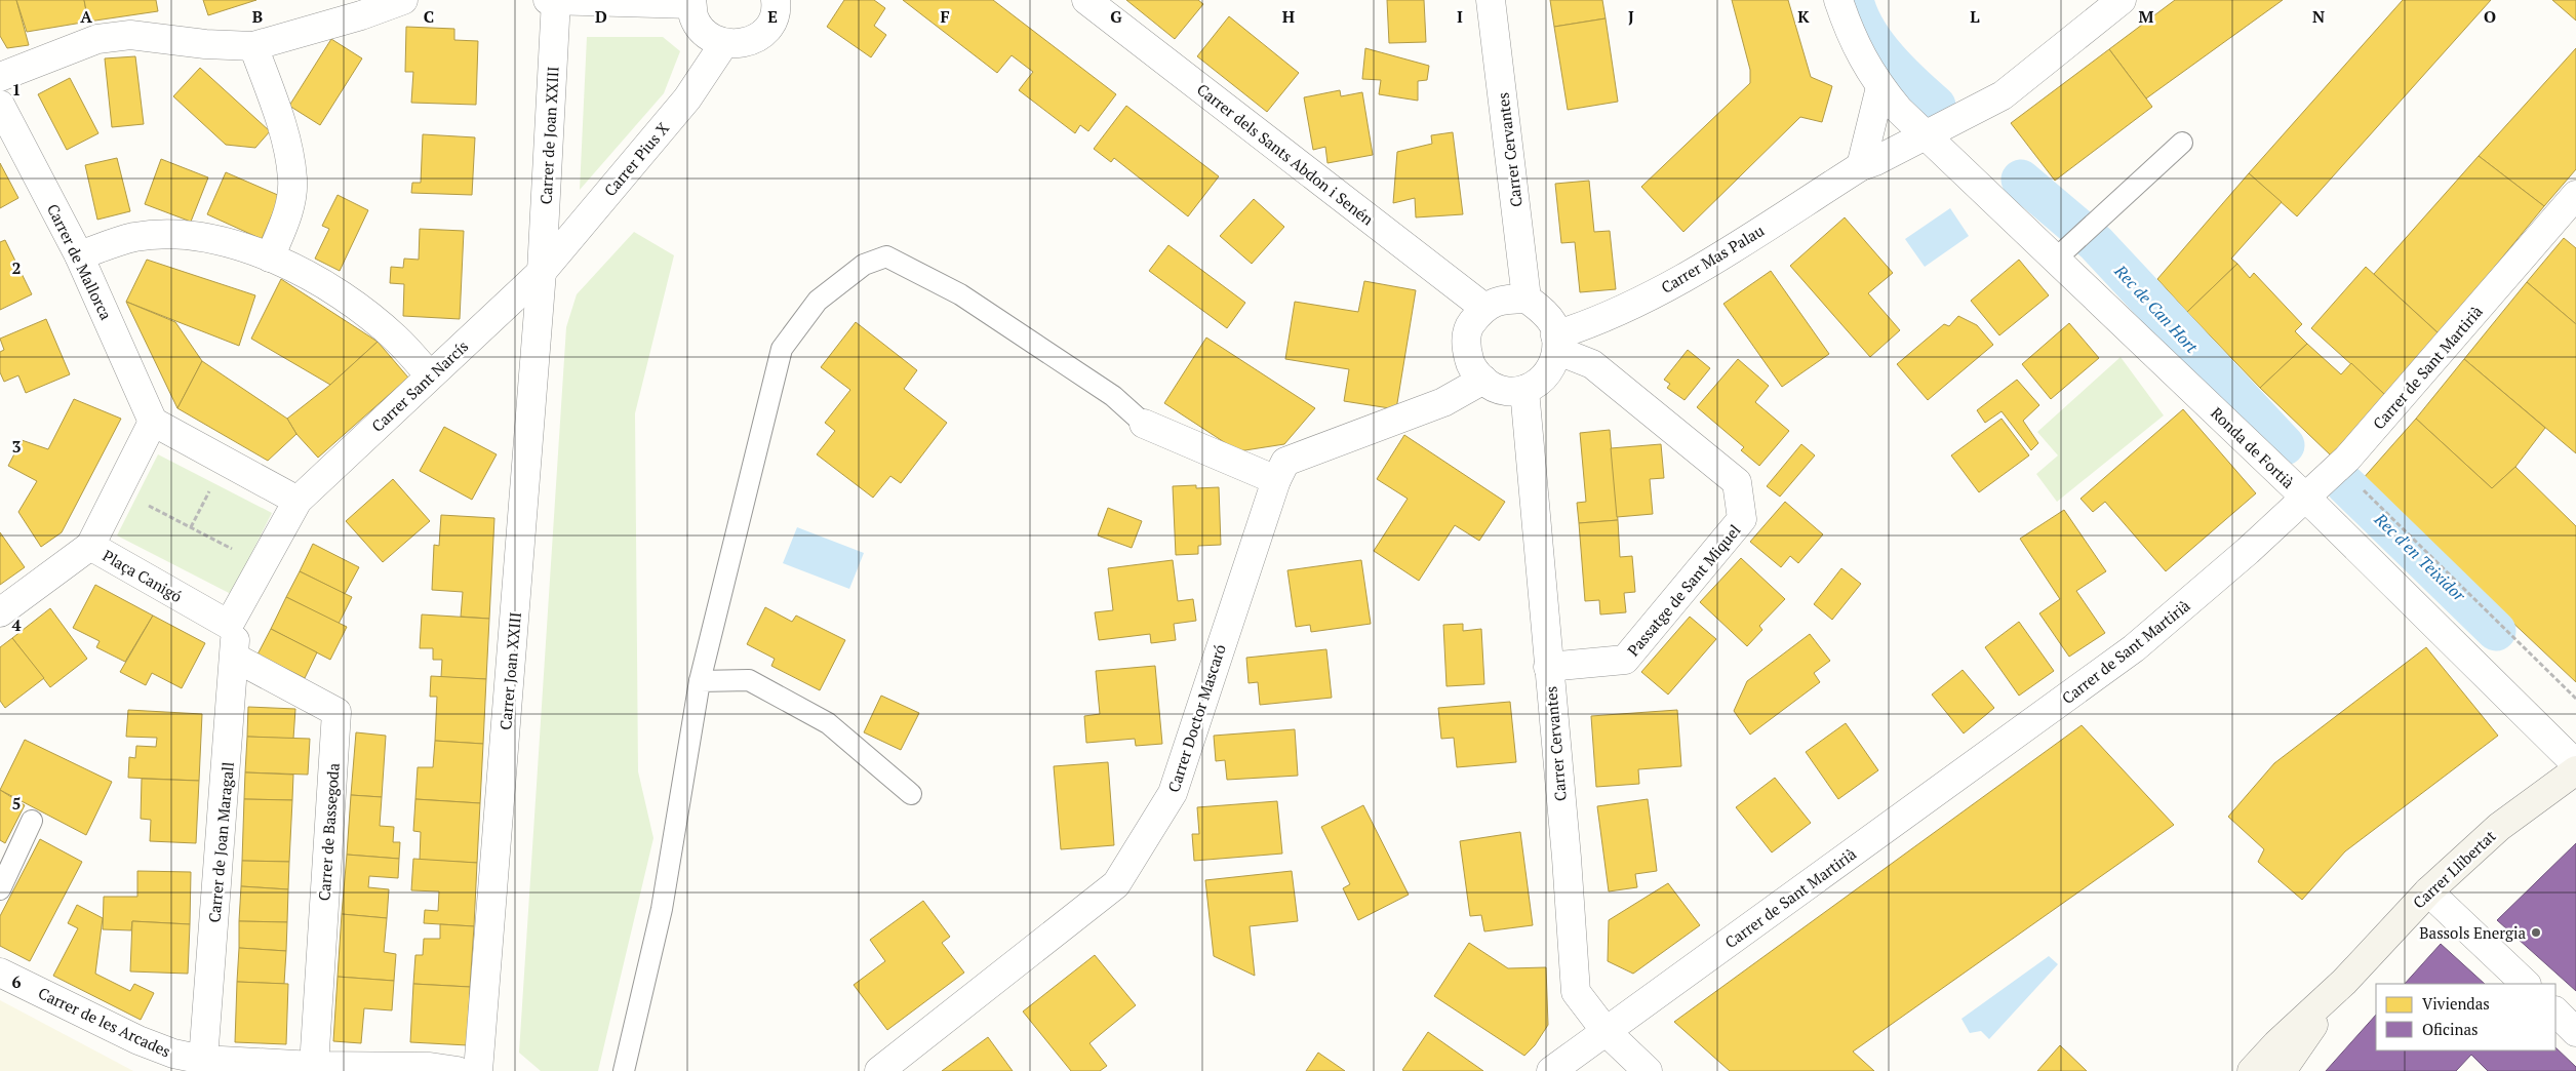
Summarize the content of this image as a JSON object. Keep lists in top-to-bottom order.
{
  "streets": {
    "main road": ["Carrer Llibertat"],
    "street": [
      "Carrer de Joan XXIII",
      "Carrer Cervantes",
      "Carrer dels Sants Abdon i Senén",
      "Carrer Pius X",
      "Carrer Mas Palau",
      "Carrer de Mallorca",
      "Carrer de Sant Martirià",
      "Carrer Sant Narcís",
      "Ronda de Fortià",
      "Plaça Canigó",
      "Passatge de Sant Miquel",
      "Carrer Joan XXIII",
      "Carrer Doctor Mascaró",
      "Carrer de Bassegoda",
      "Carrer de Joan Maragall",
      "Carrer de les Arcades"
    ]
  },
  "crossings": [
    ["Carrer de Joan XXIII", "Carrer Pius X"],
    ["Carrer de Joan XXIII", "Carrer Sant Narcís"],
    ["Carrer de Joan XXIII", "Carrer Joan XXIII"],
    ["Carrer Cervantes", "Carrer dels Sants Abdon i Senén"],
    ["Carrer Cervantes", "Carrer Mas Palau"],
    ["Carrer Cervantes", "Carrer de Sant Martirià"],
    ["Carrer Cervantes", "Passatge de Sant Miquel"],
    ["Carrer Cervantes", "Carrer Doctor Mascaró"],
    ["Carrer dels Sants Abdon i Senén", "Carrer Mas Palau"],
    ["Carrer dels Sants Abdon i Senén", "Passatge de Sant Miquel"],
    ["Carrer dels Sants Abdon i Senén", "Carrer Doctor Mascaró"],
    ["Carrer Pius X", "Carrer Sant Narcís"],
    ["Carrer Pius X", "Carrer Joan XXIII"],
    ["Carrer Mas Palau", "Ronda de Fortià"],
    ["Carrer Mas Palau", "Passatge de Sant Miquel"],
    ["Carrer Mas Palau", "Carrer Doctor Mascaró"],
    ["Carrer de Mallorca", "Plaça Canigó"],
    ["Carrer de Sant Martirià", "Ronda de Fortià"],
    ["Carrer Sant Narcís", "Carrer Joan XXIII"],
    ["Plaça Canigó", "Carrer de Joan Maragall"],
    ["Passatge de Sant Miquel", "Carrer Doctor Mascaró"],
    ["Carrer de Bassegoda", "Carrer de Joan Maragall"],
    ["Carrer de Bassegoda", "Carrer de les Arcades"],
    ["Carrer de Joan Maragall", "Carrer de les Arcades"]
  ],
  "water": ["Rec de Can Hort", "Rec d'en Teixidor"],
  "places": ["Bassols Energia"],
  "legend": ["Viviendas", "Oficinas"],
  "grid": {
    "columns": [
      "A",
      "B",
      "C",
      "D",
      "E",
      "F",
      "G",
      "H",
      "I",
      "J",
      "K",
      "L",
      "M",
      "N",
      "O"
    ],
    "rows": [
      "1",
      "2",
      "3",
      "4",
      "5",
      "6"
    ]
  }
}
